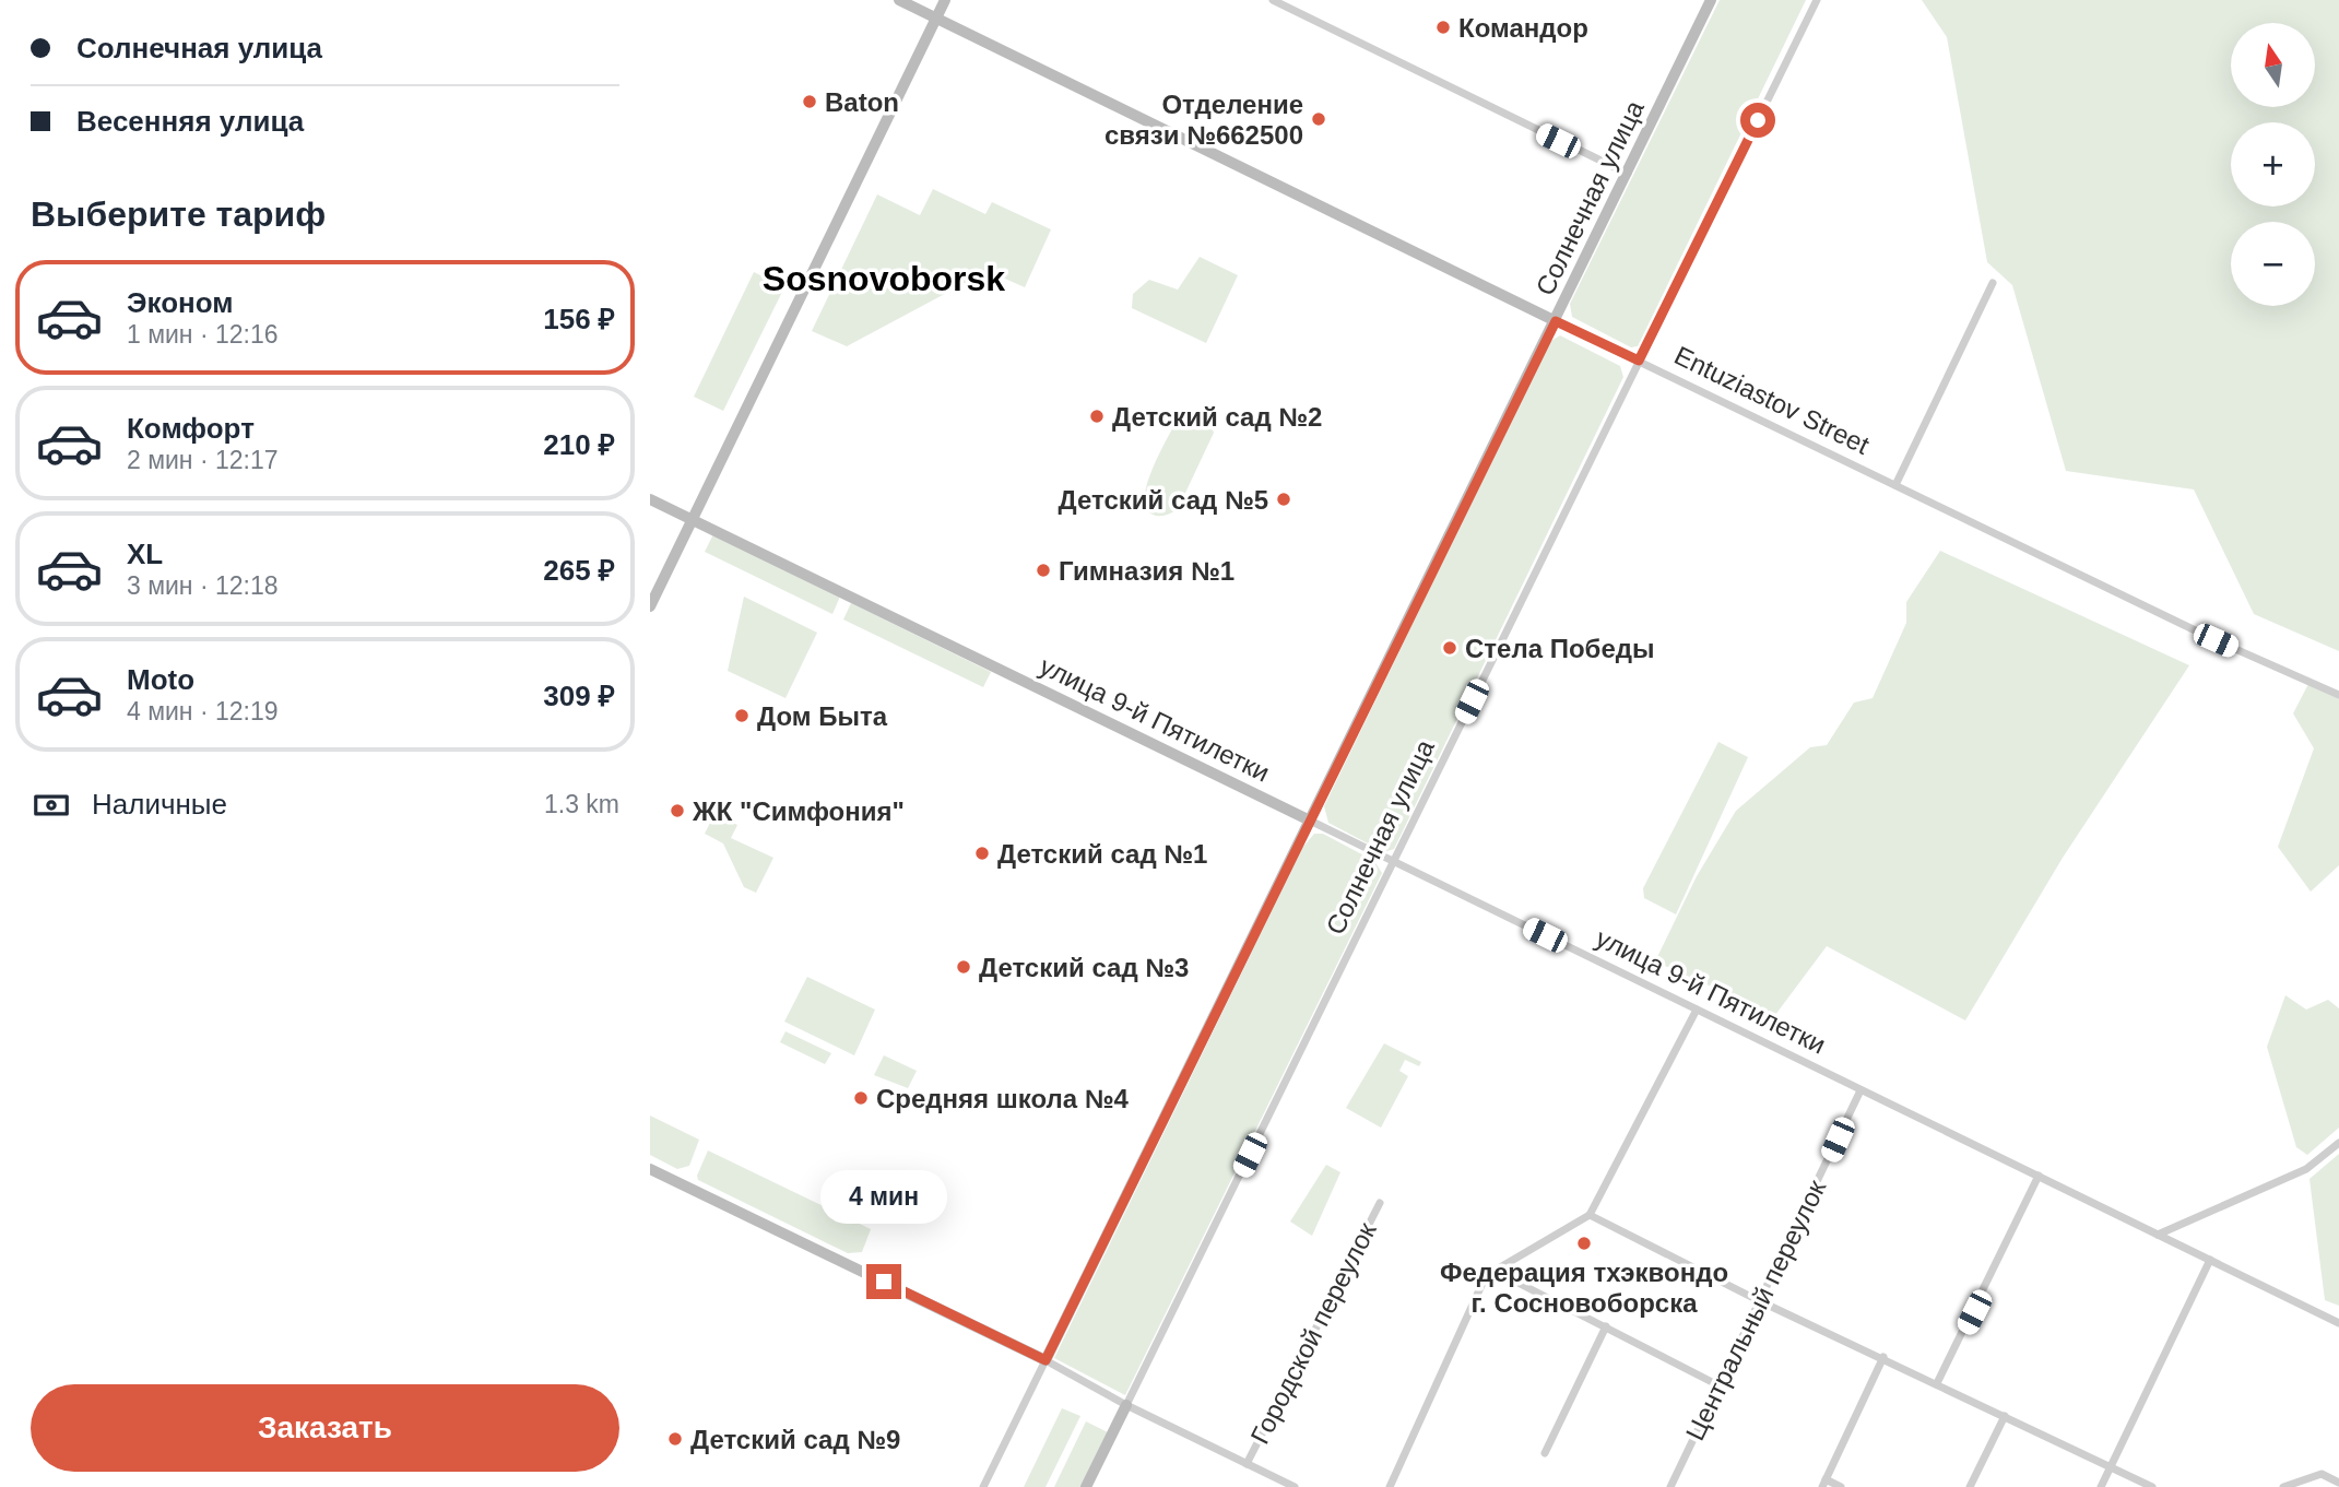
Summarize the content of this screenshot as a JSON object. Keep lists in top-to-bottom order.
{
  "streets": {
    "street": [
      "Солнечная улица",
      "Entuziastov Street",
      "улица 9-й Пятилетки",
      "Центральный переулок",
      "Городской переулок"
    ]
  },
  "crossings": [
    ["Солнечная улица", "Entuziastov Street"],
    ["Солнечная улица", "улица 9-й Пятилетки"],
    ["улица 9-й Пятилетки", "Центральный переулок"]
  ],
  "districts": ["Sosnovoborsk"],
  "places": [
    "Командор",
    "Baton",
    "Отделение связи №662500",
    "Детский сад №2",
    "Детский сад №5",
    "Гимназия №1",
    "Стела Победы",
    "Дом Быта",
    "ЖК \"Симфония\"",
    "Детский сад №1",
    "Детский сад №3",
    "Средняя школа №4",
    "Федерация тхэквондо г. Сосновоборска",
    "Детский сад №9"
  ],
  "north": "top",
  "page": {
    "banner": ["Солнечная улица", "Весенняя улица"],
    "map_buttons": ["+", "−"],
    "heading": "Выберите тариф",
    "list": [
      {
        "name": "Эконом",
        "note": "1 мин · 12:16",
        "value": "156 ₽"
      },
      {
        "name": "Комфорт",
        "note": "2 мин · 12:17",
        "value": "210 ₽"
      },
      {
        "name": "XL",
        "note": "3 мин · 12:18",
        "value": "265 ₽"
      },
      {
        "name": "Moto",
        "note": "4 мин · 12:19",
        "value": "309 ₽"
      }
    ],
    "pay": ["Наличные", "1.3 km"],
    "bubble": "4 мин",
    "buttons": "Заказать"
  }
}
